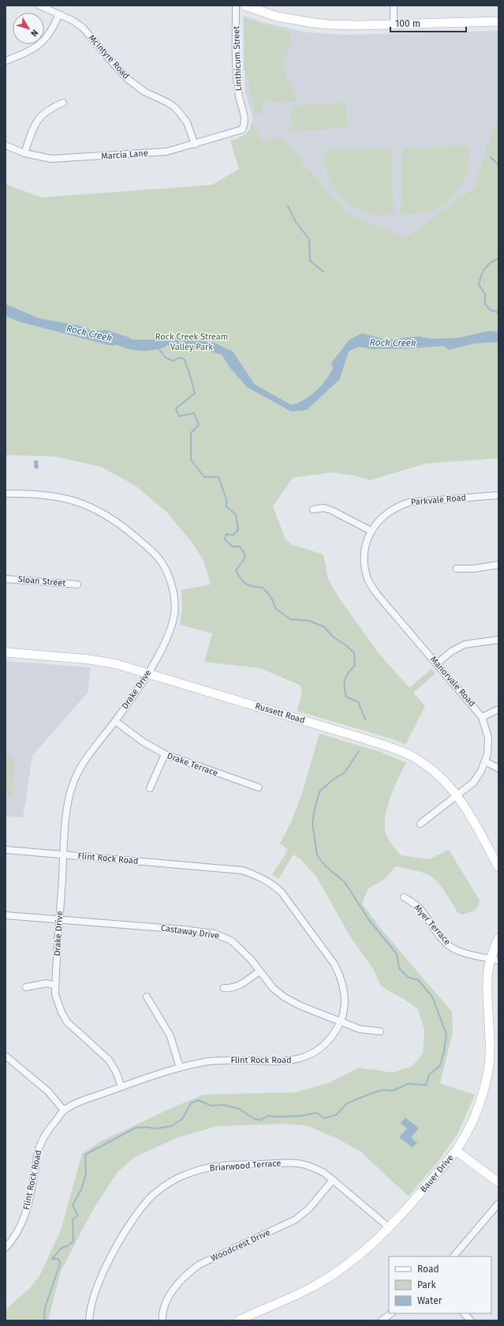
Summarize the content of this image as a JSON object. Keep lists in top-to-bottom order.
{
  "streets": {
    "street": [
      "McIntyre Road",
      "Linthicum Street",
      "Marcia Lane",
      "Parkvale Road",
      "Sloan Street",
      "Manorvale Road",
      "Drake Drive",
      "Russett Road",
      "Drake Terrace",
      "Flint Rock Road",
      "Myer Terrace",
      "Castaway Drive",
      "Briarwood Terrace",
      "Bauer Drive",
      "Woodcrest Drive"
    ]
  },
  "crossings": [
    ["McIntyre Road", "Marcia Lane"],
    ["Linthicum Street", "Marcia Lane"],
    ["Parkvale Road", "Manorvale Road"],
    ["Manorvale Road", "Russett Road"],
    ["Drake Drive", "Russett Road"],
    ["Drake Drive", "Drake Terrace"],
    ["Drake Drive", "Flint Rock Road"],
    ["Drake Drive", "Castaway Drive"],
    ["Flint Rock Road", "Castaway Drive"],
    ["Myer Terrace", "Bauer Drive"],
    ["Briarwood Terrace", "Bauer Drive"],
    ["Briarwood Terrace", "Woodcrest Drive"]
  ],
  "water": ["Rock Creek"],
  "parks": ["Rock Creek Stream Valley Park"],
  "legend": ["Road", "Park", "Water"],
  "scale_bar": "100 m",
  "north": "bottom right"
}
